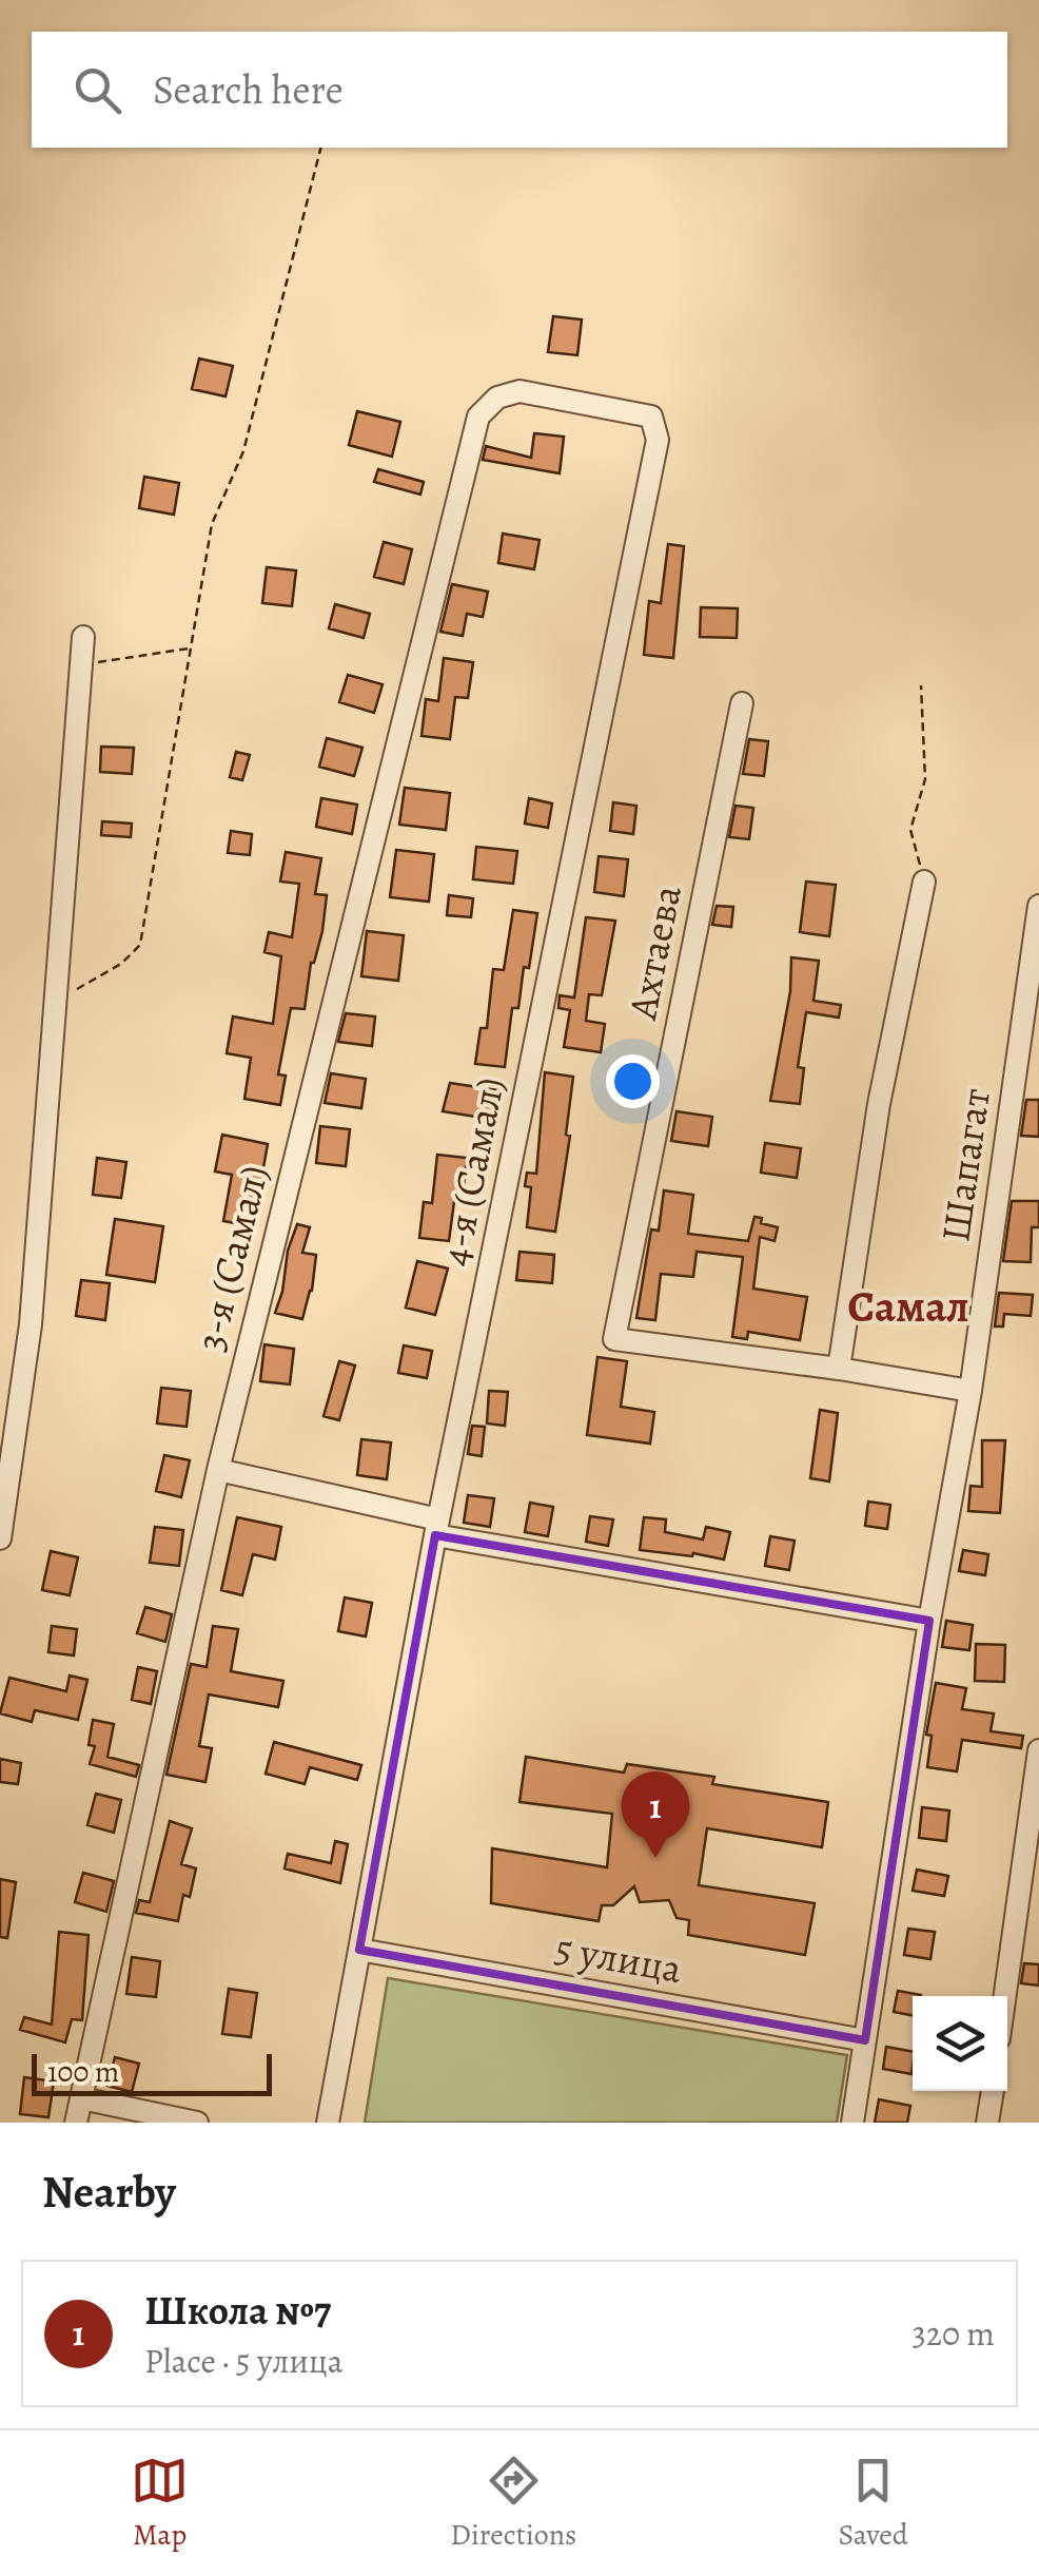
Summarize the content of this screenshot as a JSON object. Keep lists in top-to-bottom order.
{
  "streets": {
    "street": [
      "Ахтаева",
      "Шапагат",
      "4-я (Самал)",
      "3-я (Самал)",
      "5 улица"
    ]
  },
  "crossings": [
    ["Шапагат", "5 улица"],
    ["4-я (Самал)", "3-я (Самал)"],
    ["4-я (Самал)", "5 улица"]
  ],
  "districts": ["Самал"],
  "scale_bar": "100 m",
  "page": {
    "search": "Search here",
    "pins": "1",
    "scale": "100 m",
    "heading": "Nearby",
    "list": [
      {
        "mark": "1",
        "name": "Школа №7",
        "note": "Place · 5 улица",
        "value": "320 m"
      }
    ],
    "nav": ["Map", "Directions", "Saved"]
  }
}
